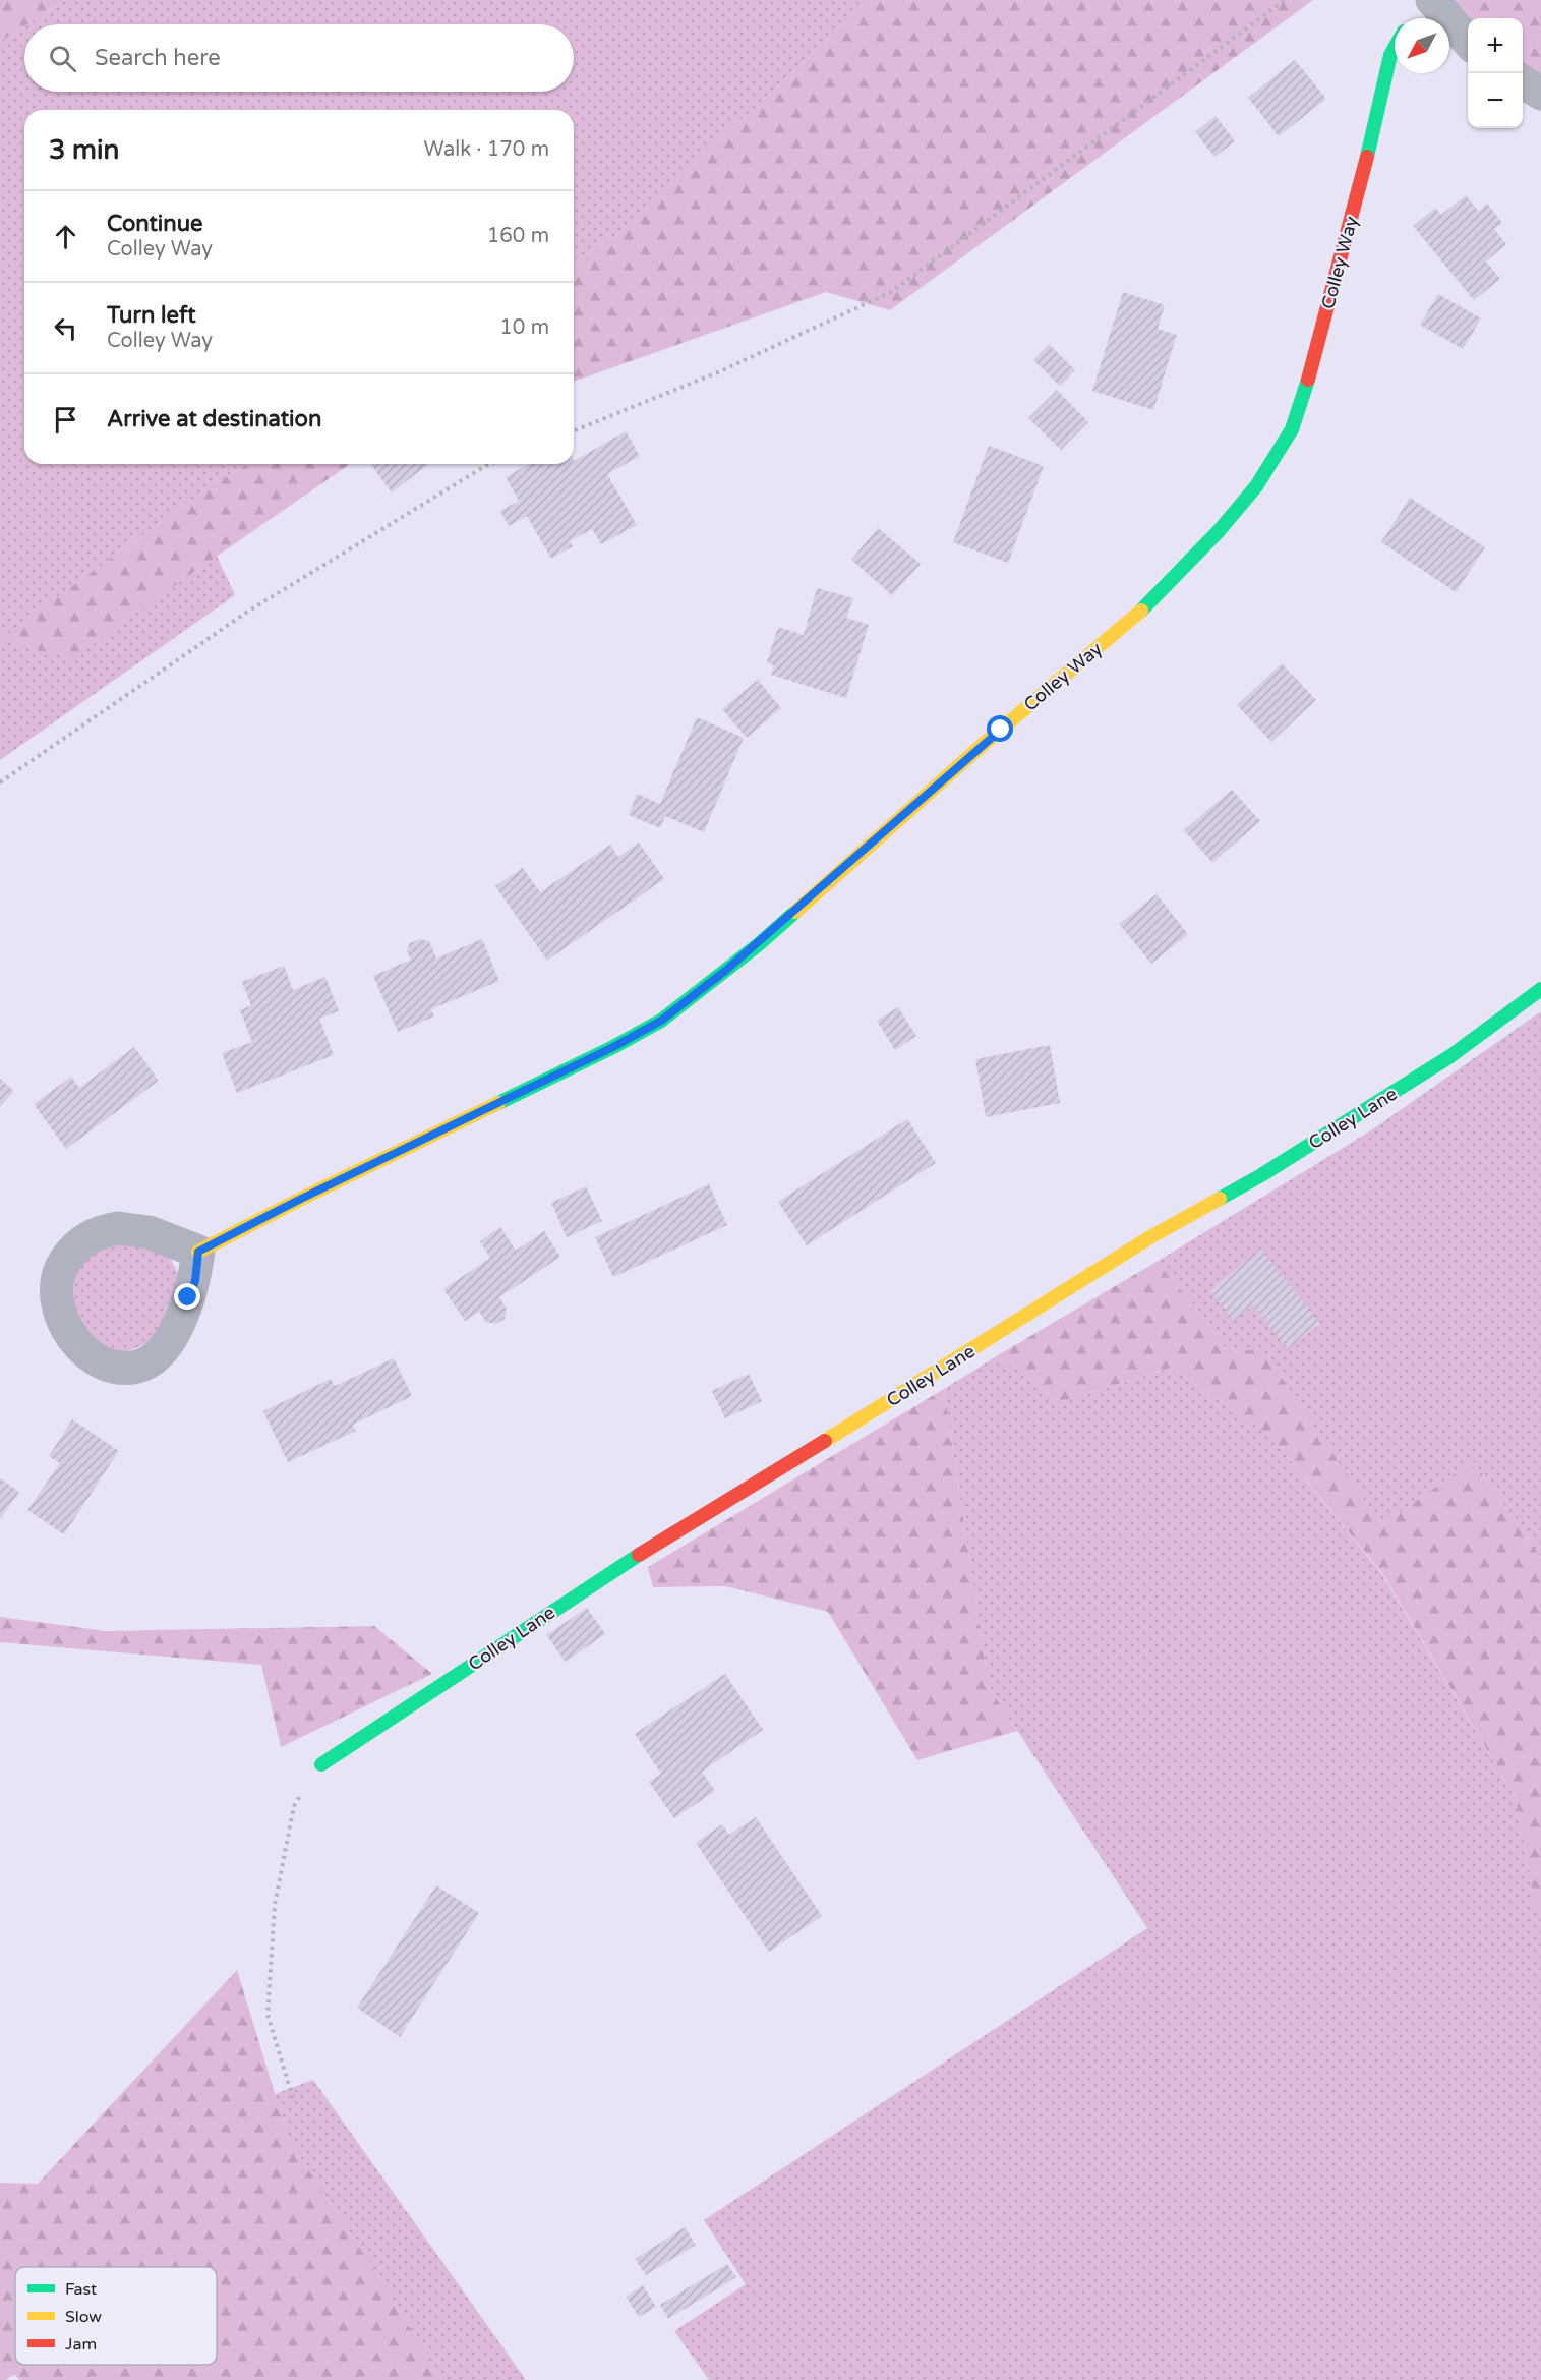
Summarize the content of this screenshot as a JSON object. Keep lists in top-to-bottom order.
{
  "streets": {
    "street": ["Colley Way", "Colley Lane"]
  },
  "legend": ["Fast", "Slow", "Jam"],
  "north": "bottom left",
  "page": {
    "map_buttons": ["+", "−"],
    "search": "Search here",
    "heading": ["3 min", "Walk · 170 m"],
    "list": [
      ["Continue", "Colley Way", "160 m"],
      ["Turn left", "Colley Way", "10 m"],
      "Arrive at destination"
    ]
  }
}
